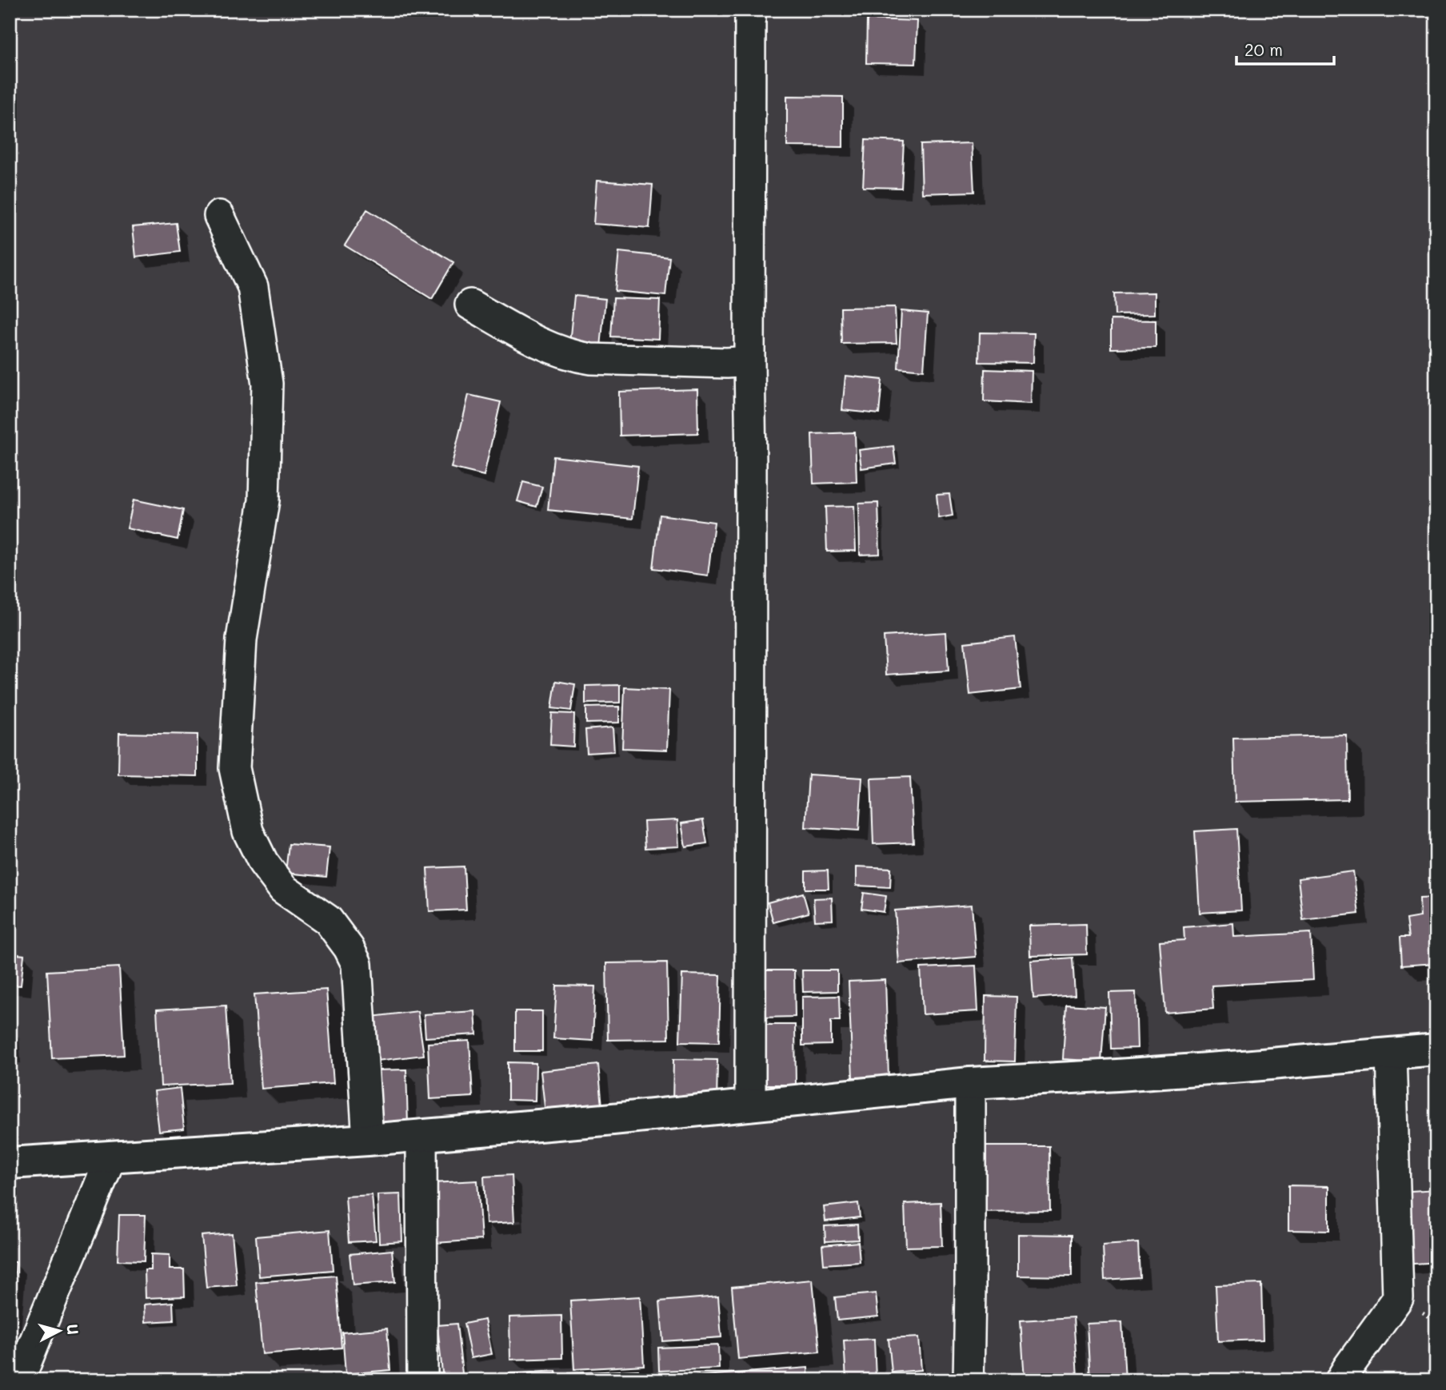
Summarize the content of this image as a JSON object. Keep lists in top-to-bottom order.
{
  "scale_bar": "20 m",
  "north": "right"
}
